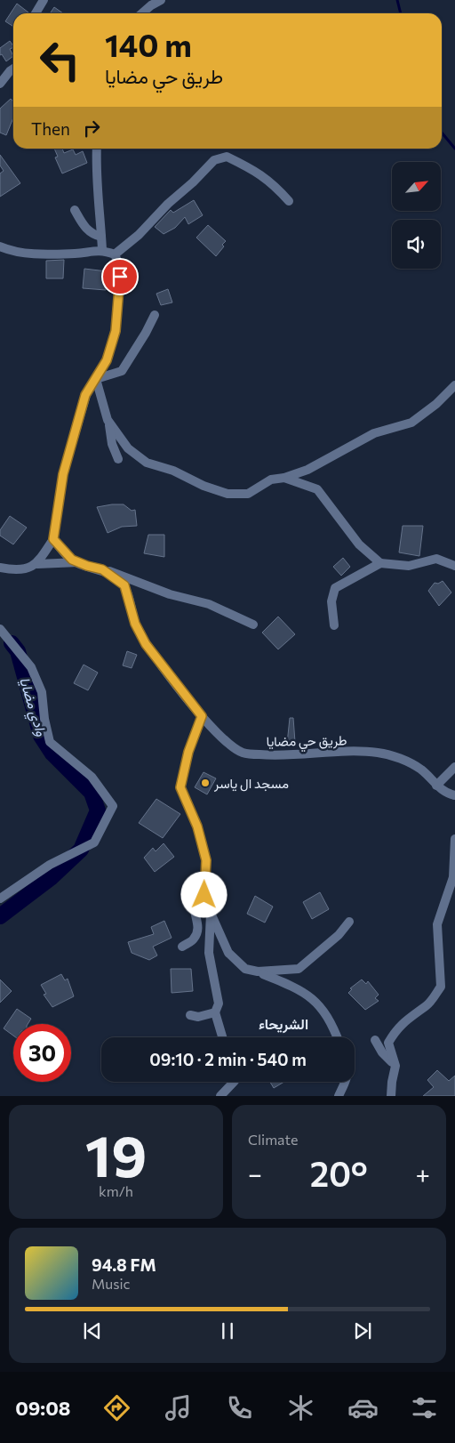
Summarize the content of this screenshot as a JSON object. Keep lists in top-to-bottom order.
{
  "streets": {
    "street": ["طريق حي مضايا"]
  },
  "districts": ["الشريحاء"],
  "water": ["وادي مضايا"],
  "places": ["مسجد ال ياسر"],
  "north": "top right",
  "page": {
    "turn": ["140 m", "طريق حي مضايا"],
    "then": "Then",
    "limit": "30",
    "trip": "09:10 · 2 min · 540 m",
    "tile": [
      ["19", "km/h"],
      "Climate"
    ],
    "heat": ["−", "20°", "+"],
    "song": ["94.8 FM", "Music"],
    "tabs": "09:08"
  }
}
